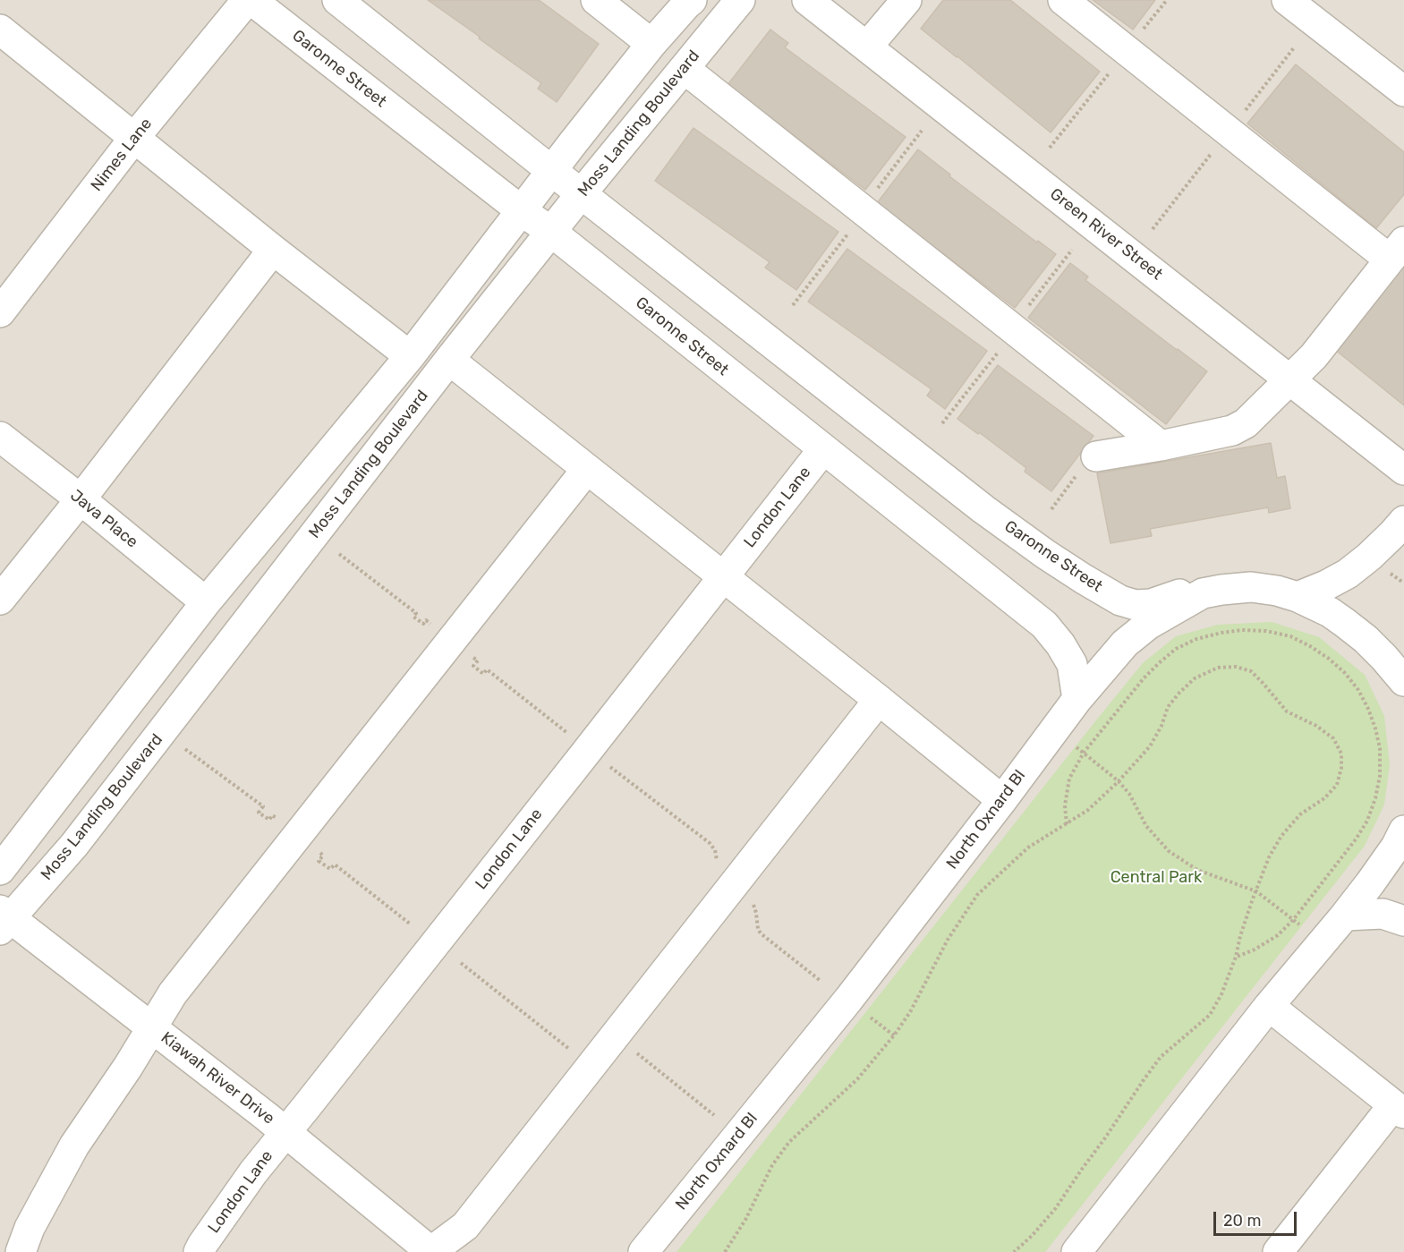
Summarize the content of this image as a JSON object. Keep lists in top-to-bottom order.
{
  "streets": {
    "street": [
      "Garonne Street",
      "Moss Landing Boulevard",
      "Nimes Lane",
      "Green River Street",
      "London Lane",
      "Java Place",
      "North Oxnard Bl",
      "Kiawah River Drive"
    ]
  },
  "crossings": [
    ["Garonne Street", "Moss Landing Boulevard"],
    ["Garonne Street", "London Lane"],
    ["Garonne Street", "North Oxnard Bl"],
    ["Moss Landing Boulevard", "Kiawah River Drive"],
    ["London Lane", "Kiawah River Drive"]
  ],
  "parks": ["Central Park"],
  "scale_bar": "20 m"
}
